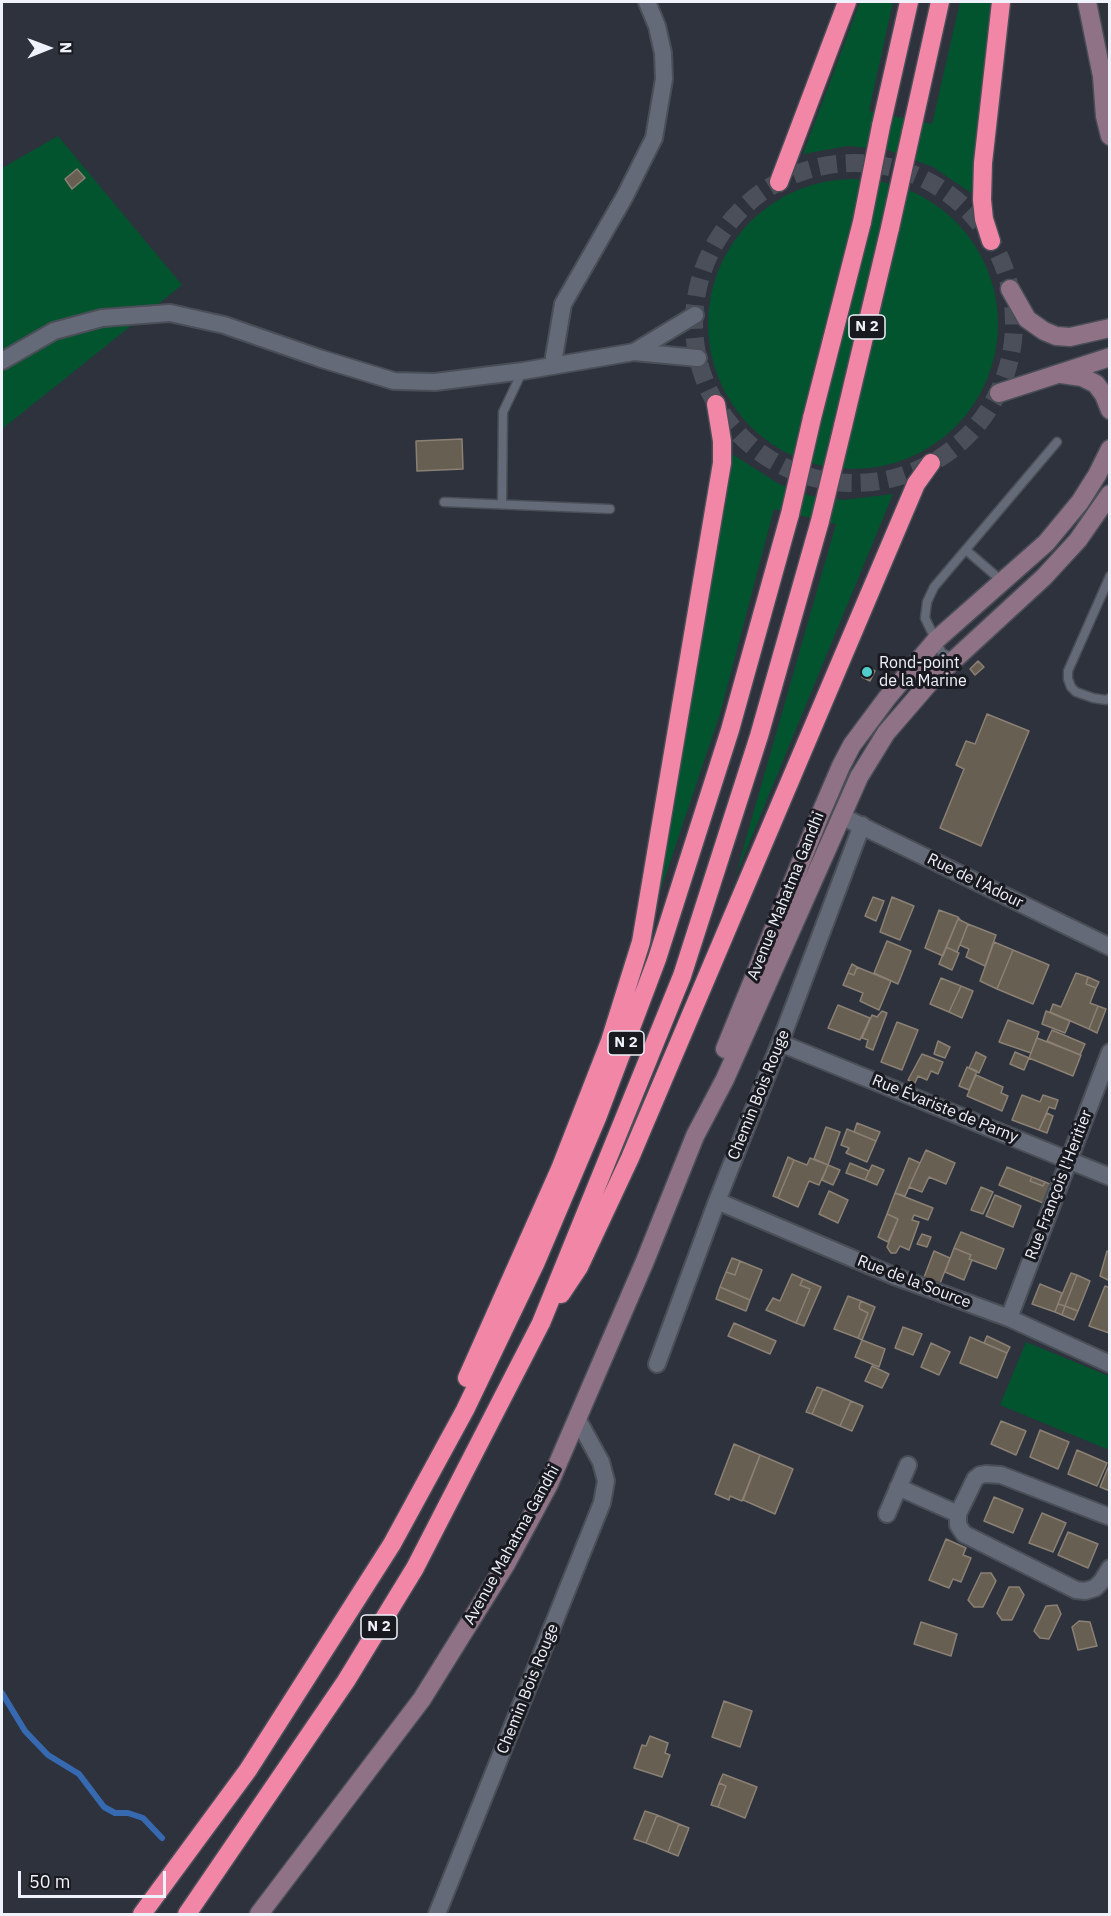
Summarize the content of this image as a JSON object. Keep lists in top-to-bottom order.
{
  "streets": {
    "highway": ["N 2"],
    "main road": ["Avenue Mahatma Gandhi"],
    "street": [
      "Rue de l'Adour",
      "Chemin Bois Rouge",
      "Rue Évariste de Parny",
      "Rue François l'Heritier",
      "Rue de la Source"
    ]
  },
  "crossings": [
    ["Rue de l'Adour", "Avenue Mahatma Gandhi"],
    ["Rue de l'Adour", "Chemin Bois Rouge"],
    ["Avenue Mahatma Gandhi", "Chemin Bois Rouge"],
    ["Chemin Bois Rouge", "Rue Évariste de Parny"],
    ["Chemin Bois Rouge", "Rue de la Source"],
    ["Rue Évariste de Parny", "Rue François l'Heritier"],
    ["Rue François l'Heritier", "Rue de la Source"]
  ],
  "places": ["Rond-point de la Marine"],
  "scale_bar": "50 m",
  "north": "right"
}
